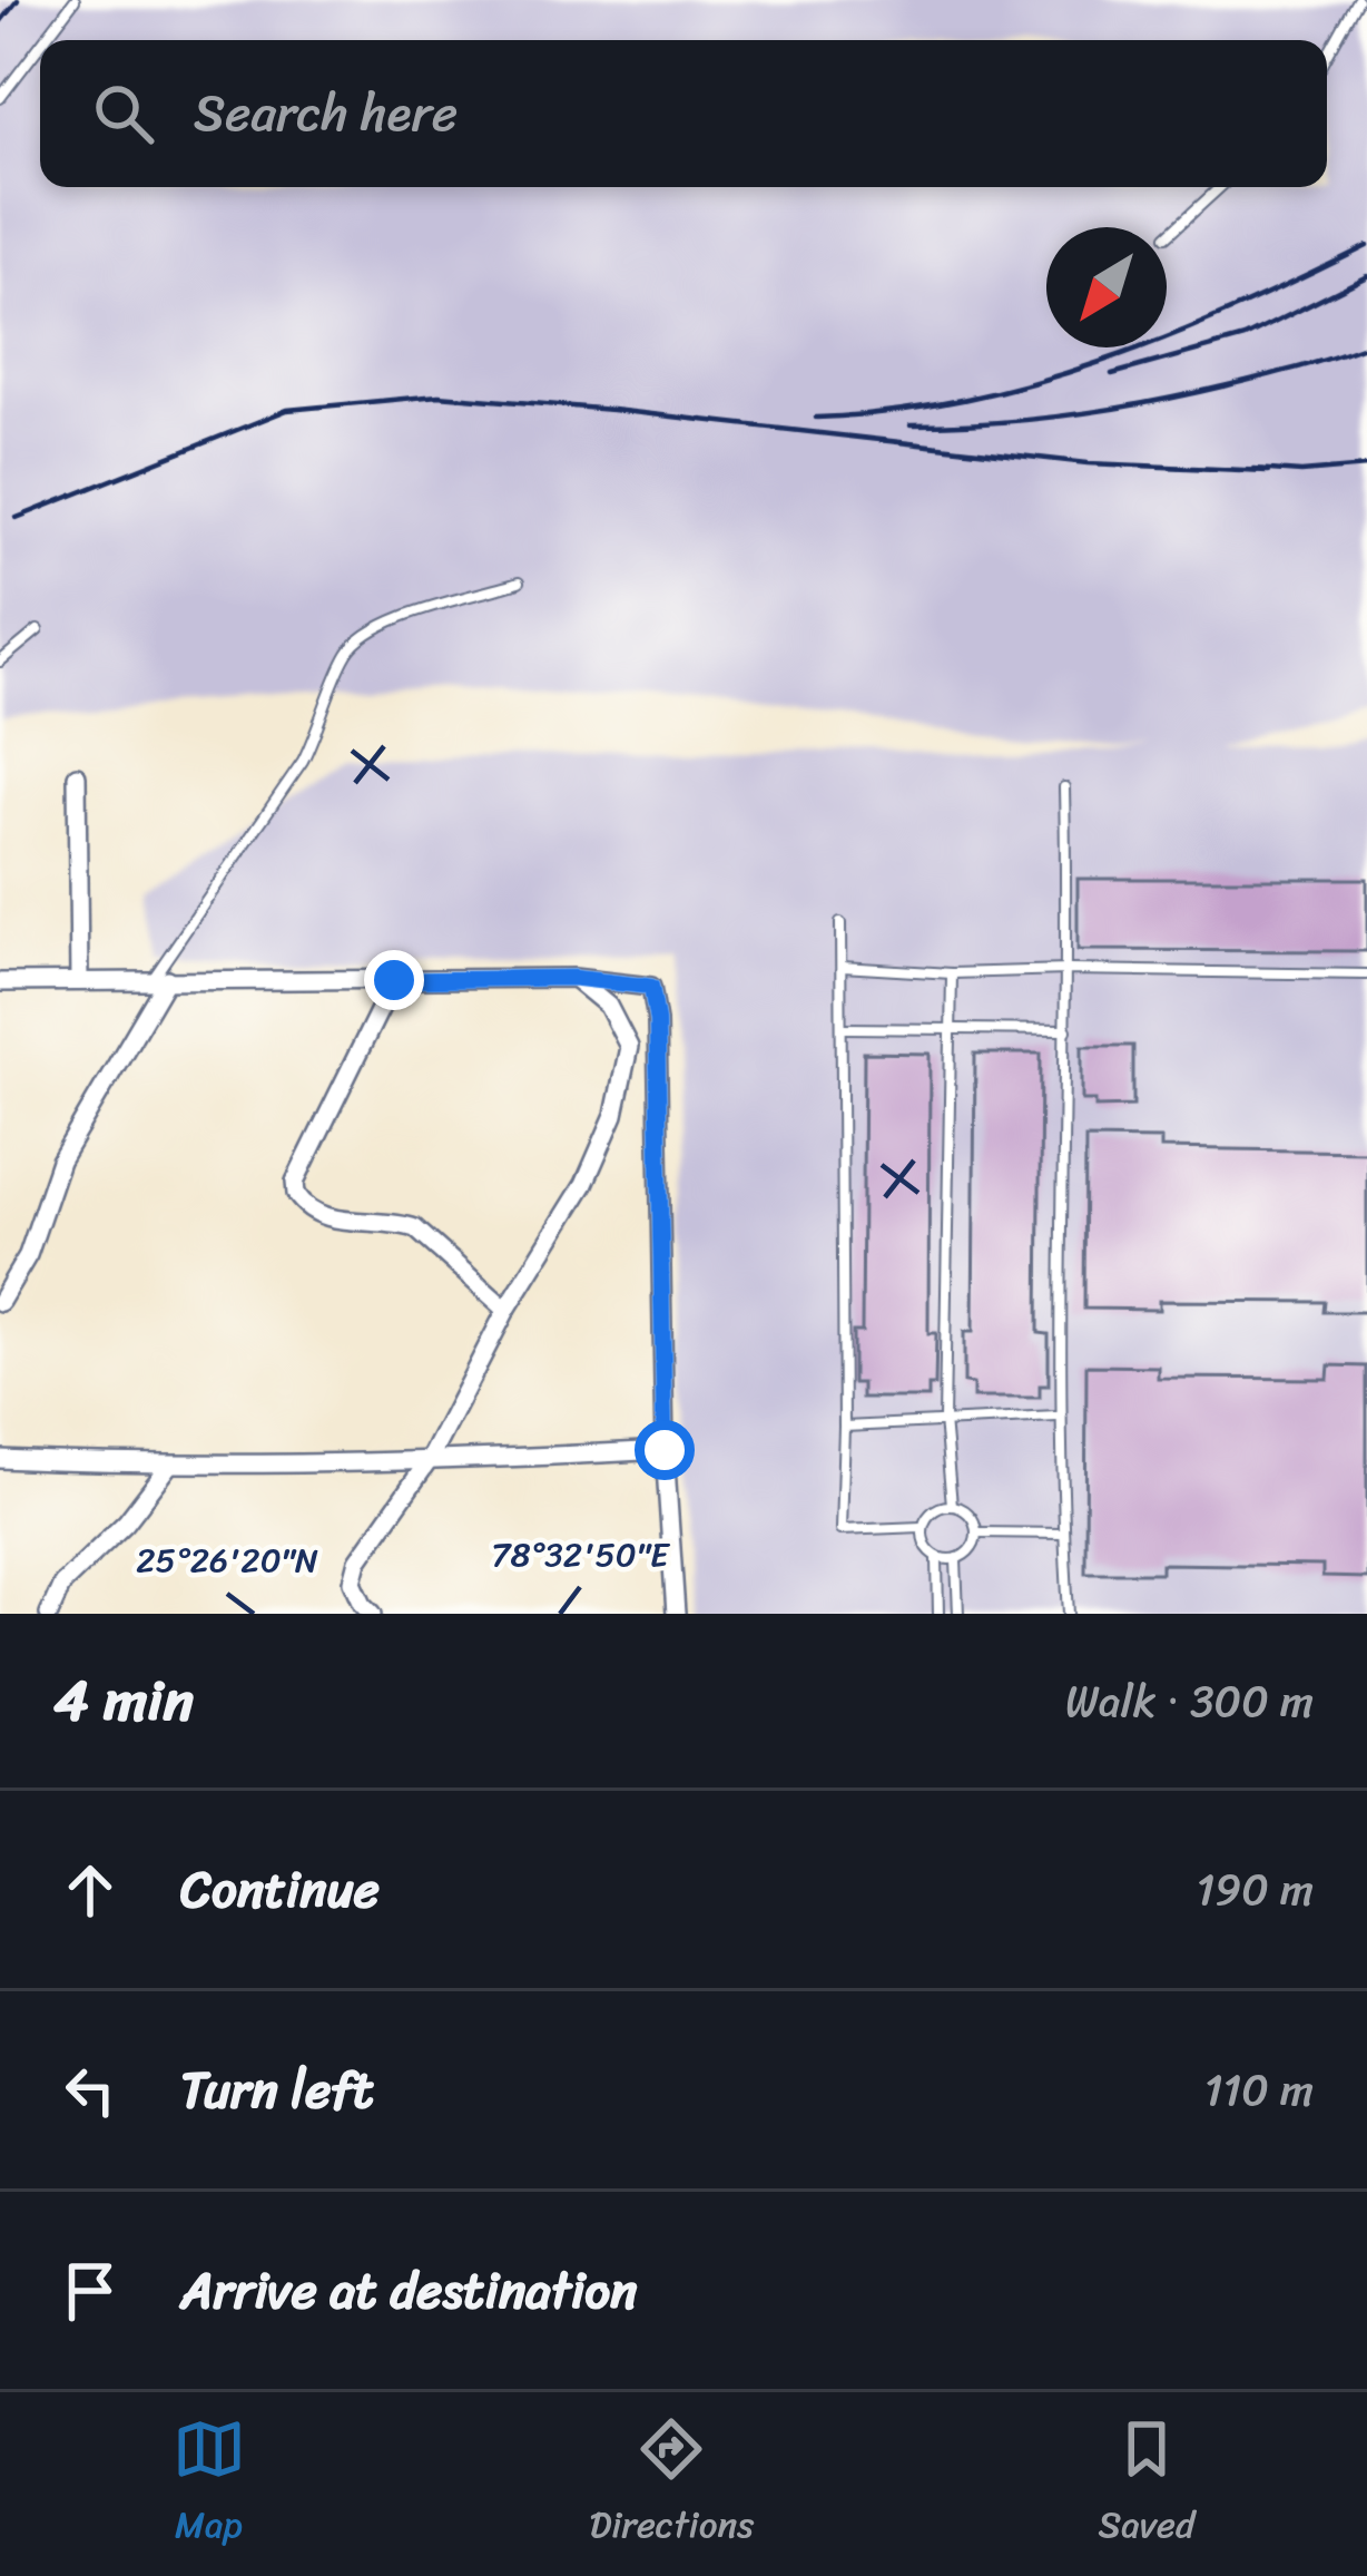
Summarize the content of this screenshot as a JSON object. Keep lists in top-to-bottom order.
{
  "north": "bottom left",
  "page": {
    "search": "Search here",
    "heading": ["4 min", "Walk · 300 m"],
    "list": [
      ["Continue", "190 m"],
      ["Turn left", "110 m"],
      "Arrive at destination"
    ],
    "nav": ["Map", "Directions", "Saved"]
  },
  "coordinates": ["78°32'50\"E", "25°26'20\"N"]
}
